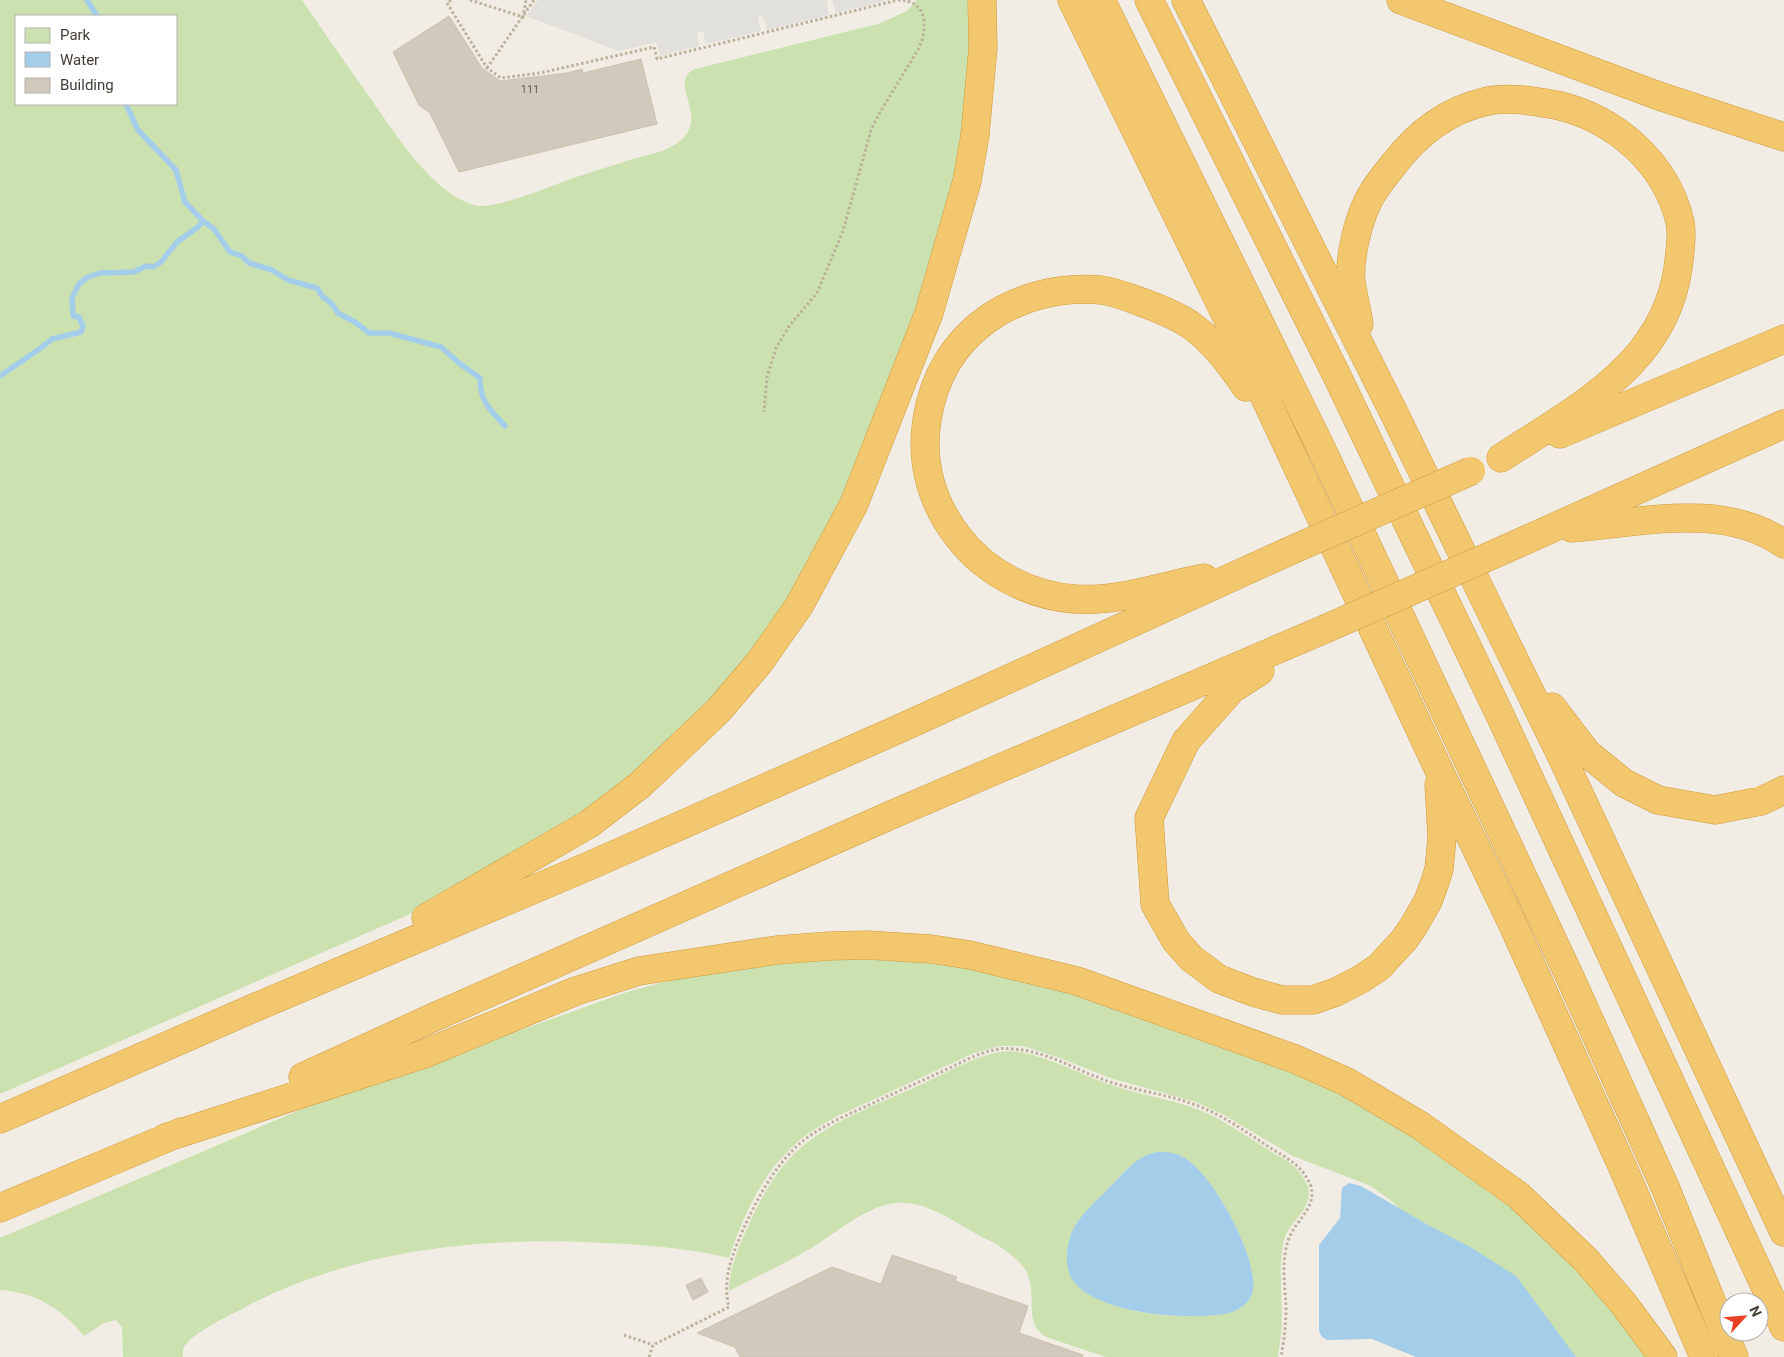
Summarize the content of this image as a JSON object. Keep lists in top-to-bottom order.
{
  "house_numbers": ["111"],
  "legend": ["Park", "Water", "Building"],
  "north": "top right"
}
